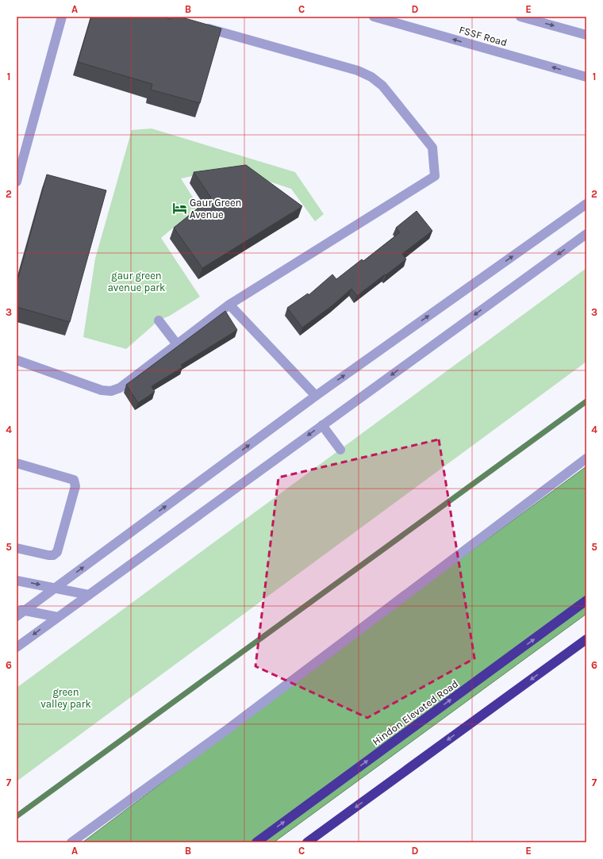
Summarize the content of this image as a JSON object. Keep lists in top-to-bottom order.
{
  "streets": {
    "highway": ["Hindon Elevated Road"],
    "street": ["FSSF Road"]
  },
  "parks": ["gaur green avenue park", "green valley park"],
  "places": {
    "hotel": ["Gaur Green Avenue"]
  },
  "grid": {
    "columns": [
      "A",
      "B",
      "C",
      "D",
      "E"
    ],
    "rows": [
      "1",
      "2",
      "3",
      "4",
      "5",
      "6",
      "7"
    ]
  }
}
